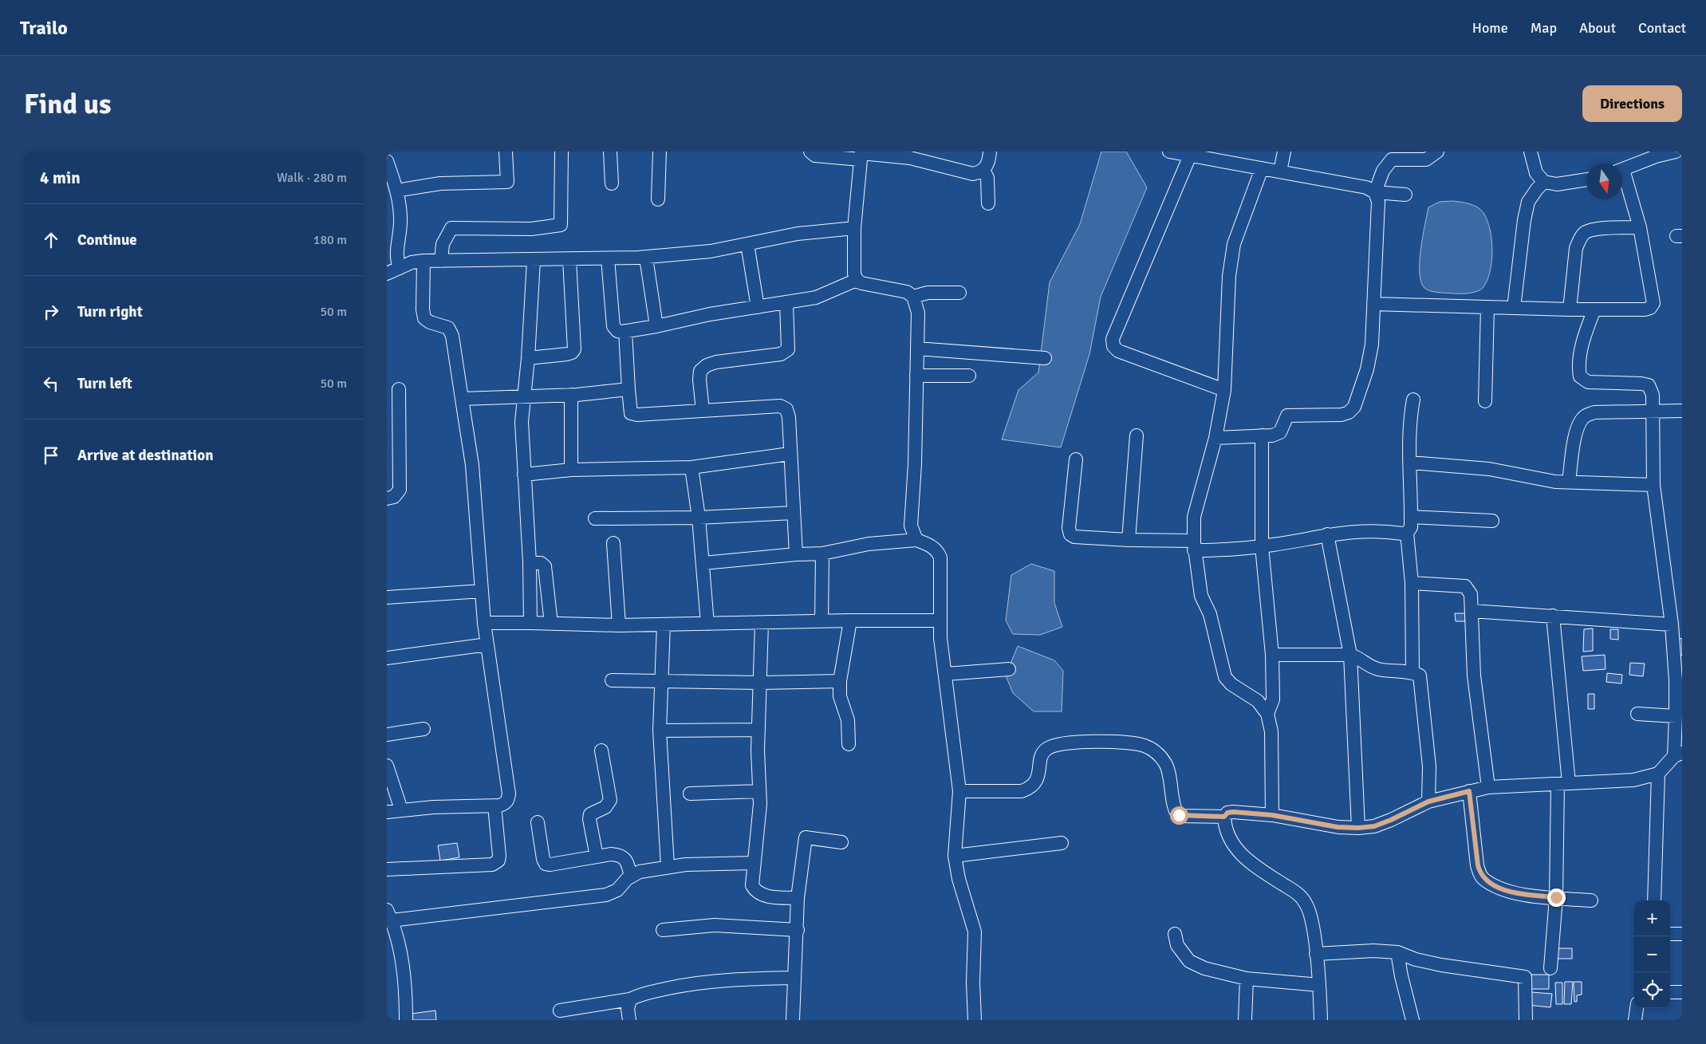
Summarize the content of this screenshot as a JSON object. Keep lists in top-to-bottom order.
{
  "north": "bottom",
  "page": {
    "header": "Trailo",
    "nav": [
      "Home",
      "Map",
      "About",
      "Contact"
    ],
    "buttons": "Directions",
    "title": "Find us",
    "heading": ["4 min", "Walk · 280 m"],
    "list": [
      ["Continue", "180 m"],
      ["Turn right", "50 m"],
      ["Turn left", "50 m"],
      "Arrive at destination"
    ],
    "map_buttons": ["+", "−"]
  }
}
